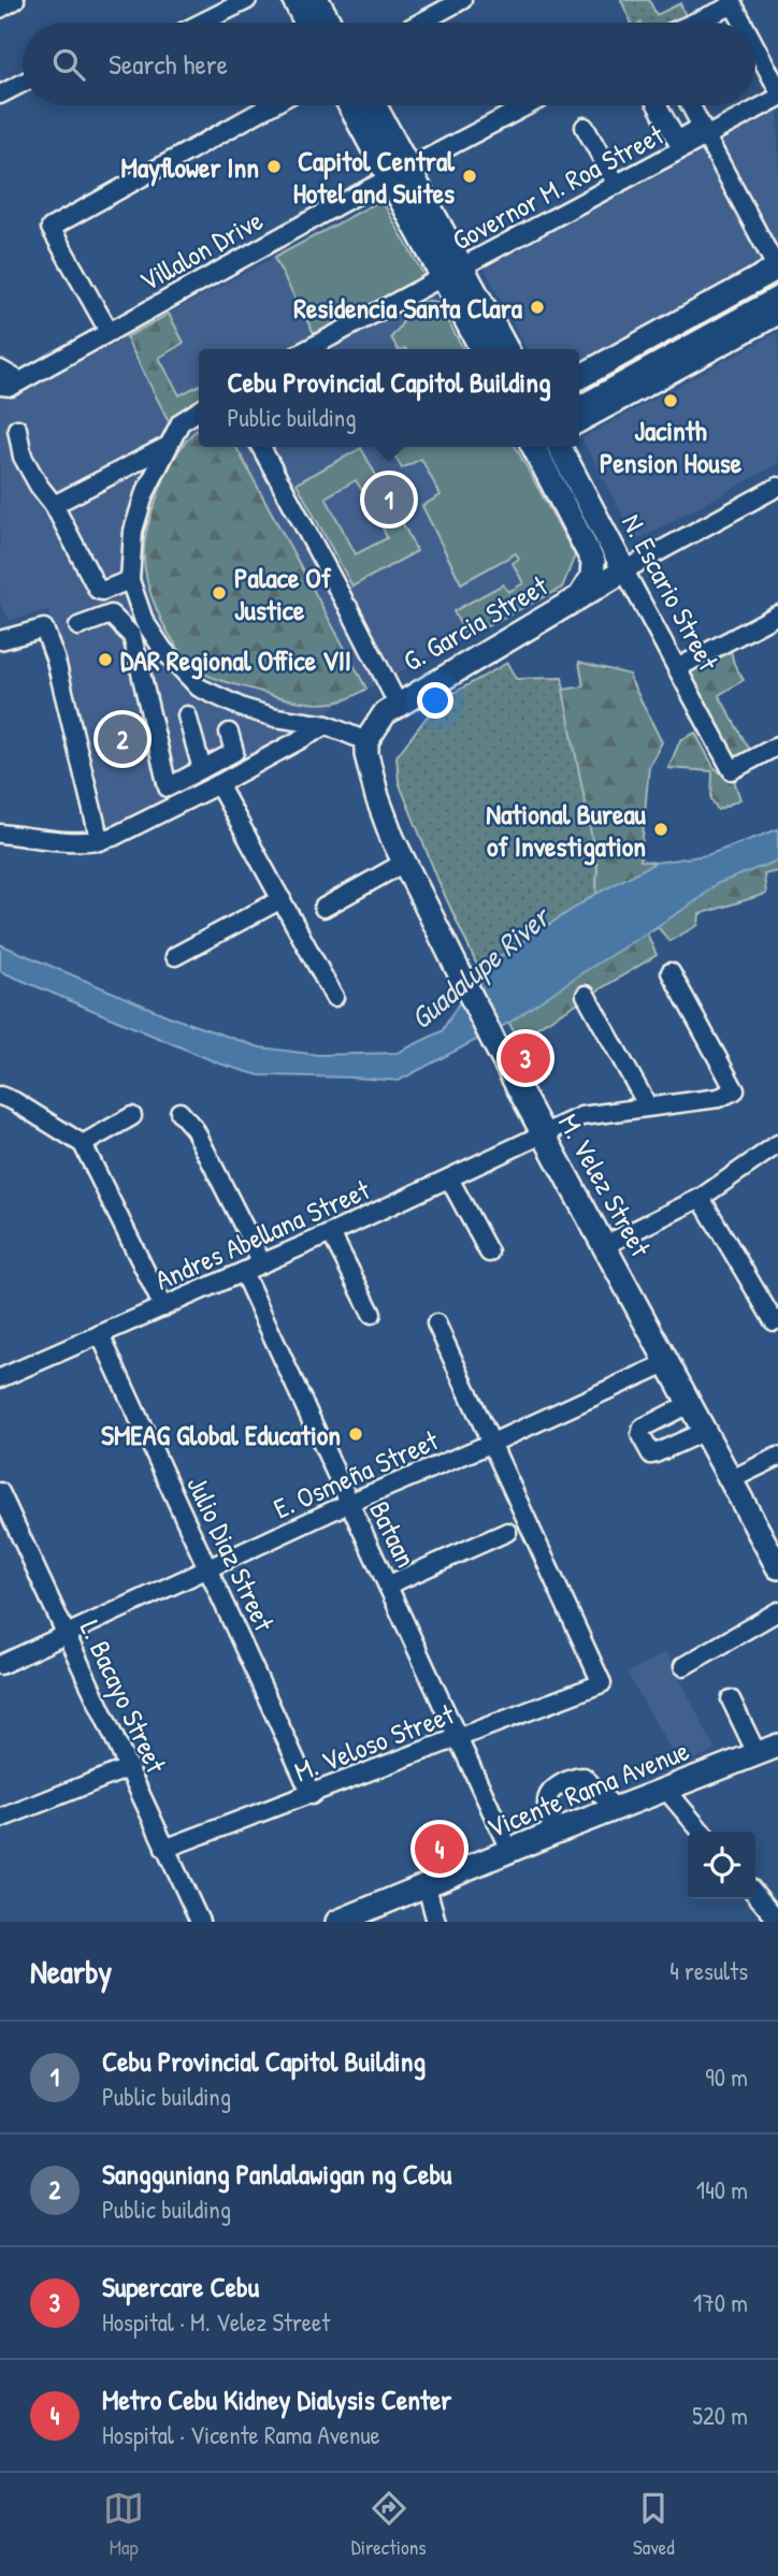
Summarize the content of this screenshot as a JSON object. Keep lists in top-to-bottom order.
{
  "streets": {
    "main road": [
      "N. Escario Street",
      "G. Garcia Street",
      "M. Velez Street",
      "Vicente Rama Avenue"
    ],
    "street": [
      "Governor M. Roa Street",
      "Villalon Drive",
      "Andres Abellana Street",
      "E. Osmeña Street",
      "Bataan",
      "Julio Diaz Street",
      "L. Bacayo Street",
      "M. Veloso Street"
    ]
  },
  "crossings": [
    ["N. Escario Street", "G. Garcia Street"],
    ["G. Garcia Street", "M. Velez Street"],
    ["M. Velez Street", "Andres Abellana Street"],
    ["M. Velez Street", "E. Osmeña Street"],
    ["Andres Abellana Street", "Bataan"],
    ["Andres Abellana Street", "Julio Diaz Street"],
    ["E. Osmeña Street", "Bataan"],
    ["E. Osmeña Street", "Julio Diaz Street"],
    ["E. Osmeña Street", "L. Bacayo Street"],
    ["E. Osmeña Street", "M. Veloso Street"],
    ["Bataan", "M. Veloso Street"],
    ["Bataan", "Vicente Rama Avenue"],
    ["Julio Diaz Street", "M. Veloso Street"],
    ["L. Bacayo Street", "M. Veloso Street"]
  ],
  "water": ["Guadalupe River"],
  "places": [
    "Mayflower Inn",
    "Capitol Central Hotel and Suites",
    "Residencia Santa Clara",
    "Jacinth Pension House",
    "Palace Of Justice",
    "DAR Regional Office VII",
    "National Bureau of Investigation",
    "SMEAG Global Education"
  ],
  "page": {
    "search": "Search here",
    "popup": ["Cebu Provincial Capitol Building", "Public building"],
    "pins": [
      "1",
      "2",
      "3",
      "4"
    ],
    "heading": ["Nearby", "4 results"],
    "list": [
      {
        "mark": "1",
        "name": "Cebu Provincial Capitol Building",
        "note": "Public building",
        "value": "90 m"
      },
      {
        "mark": "2",
        "name": "Sangguniang Panlalawigan ng Cebu",
        "note": "Public building",
        "value": "140 m"
      },
      {
        "mark": "3",
        "name": "Supercare Cebu",
        "note": "Hospital · M. Velez Street",
        "value": "170 m"
      },
      {
        "mark": "4",
        "name": "Metro Cebu Kidney Dialysis Center",
        "note": "Hospital · Vicente Rama Avenue",
        "value": "520 m"
      }
    ],
    "nav": ["Map", "Directions", "Saved"]
  }
}
